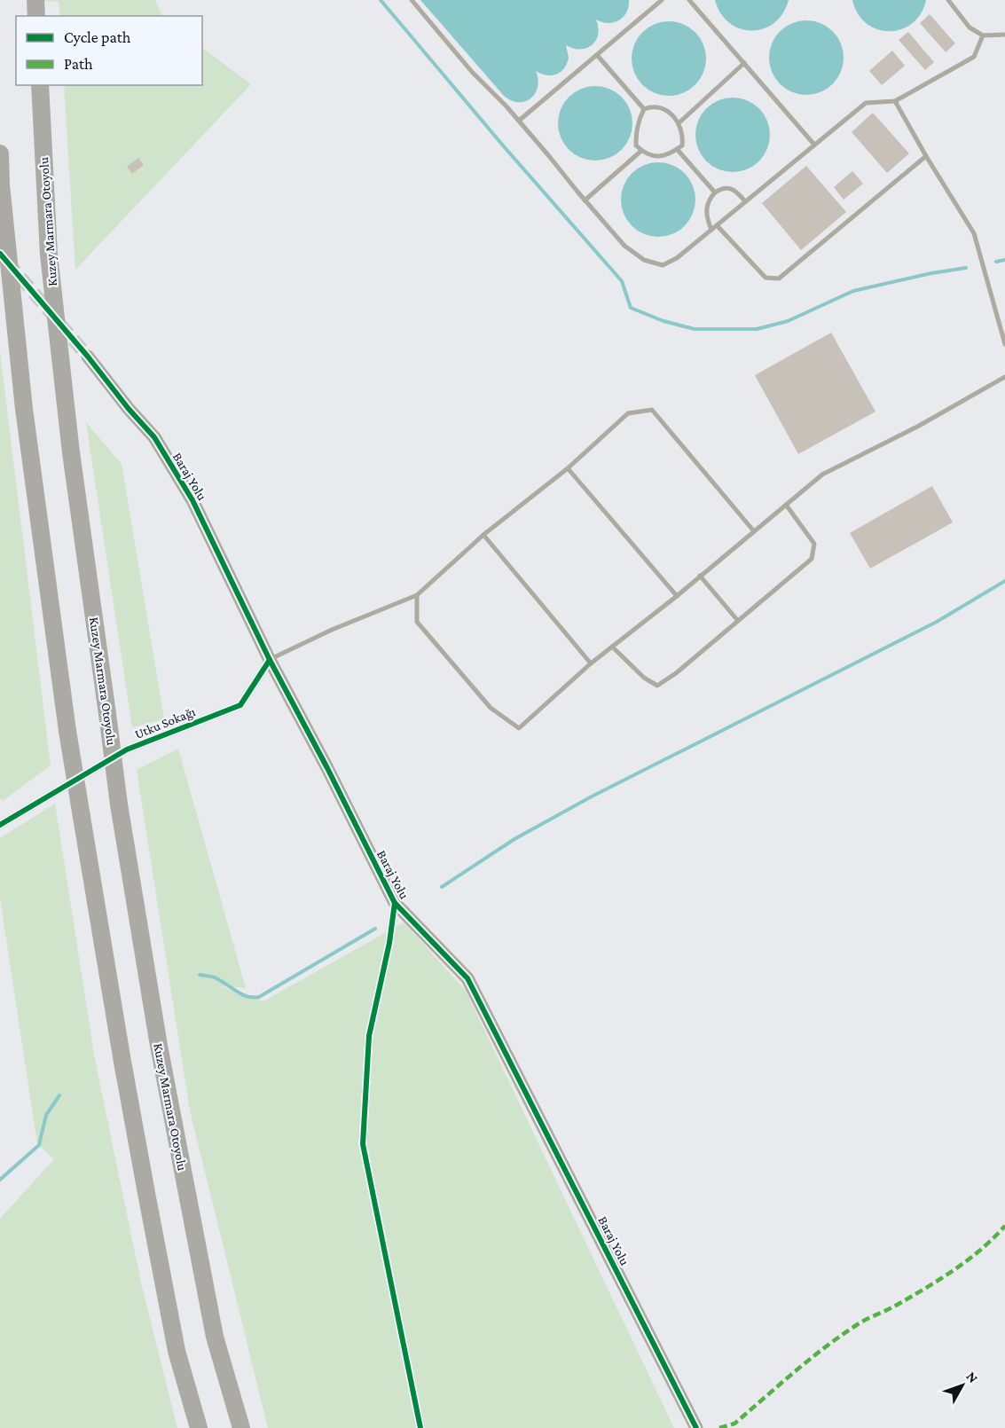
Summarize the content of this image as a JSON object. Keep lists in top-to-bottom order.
{
  "streets": {
    "highway": ["Kuzey Marmara Otoyolu"],
    "street": ["Baraj Yolu", "Utku Sokağı"]
  },
  "crossings": [
    ["Baraj Yolu", "Utku Sokağı"]
  ],
  "legend": ["Cycle path", "Path"],
  "north": "top right"
}
